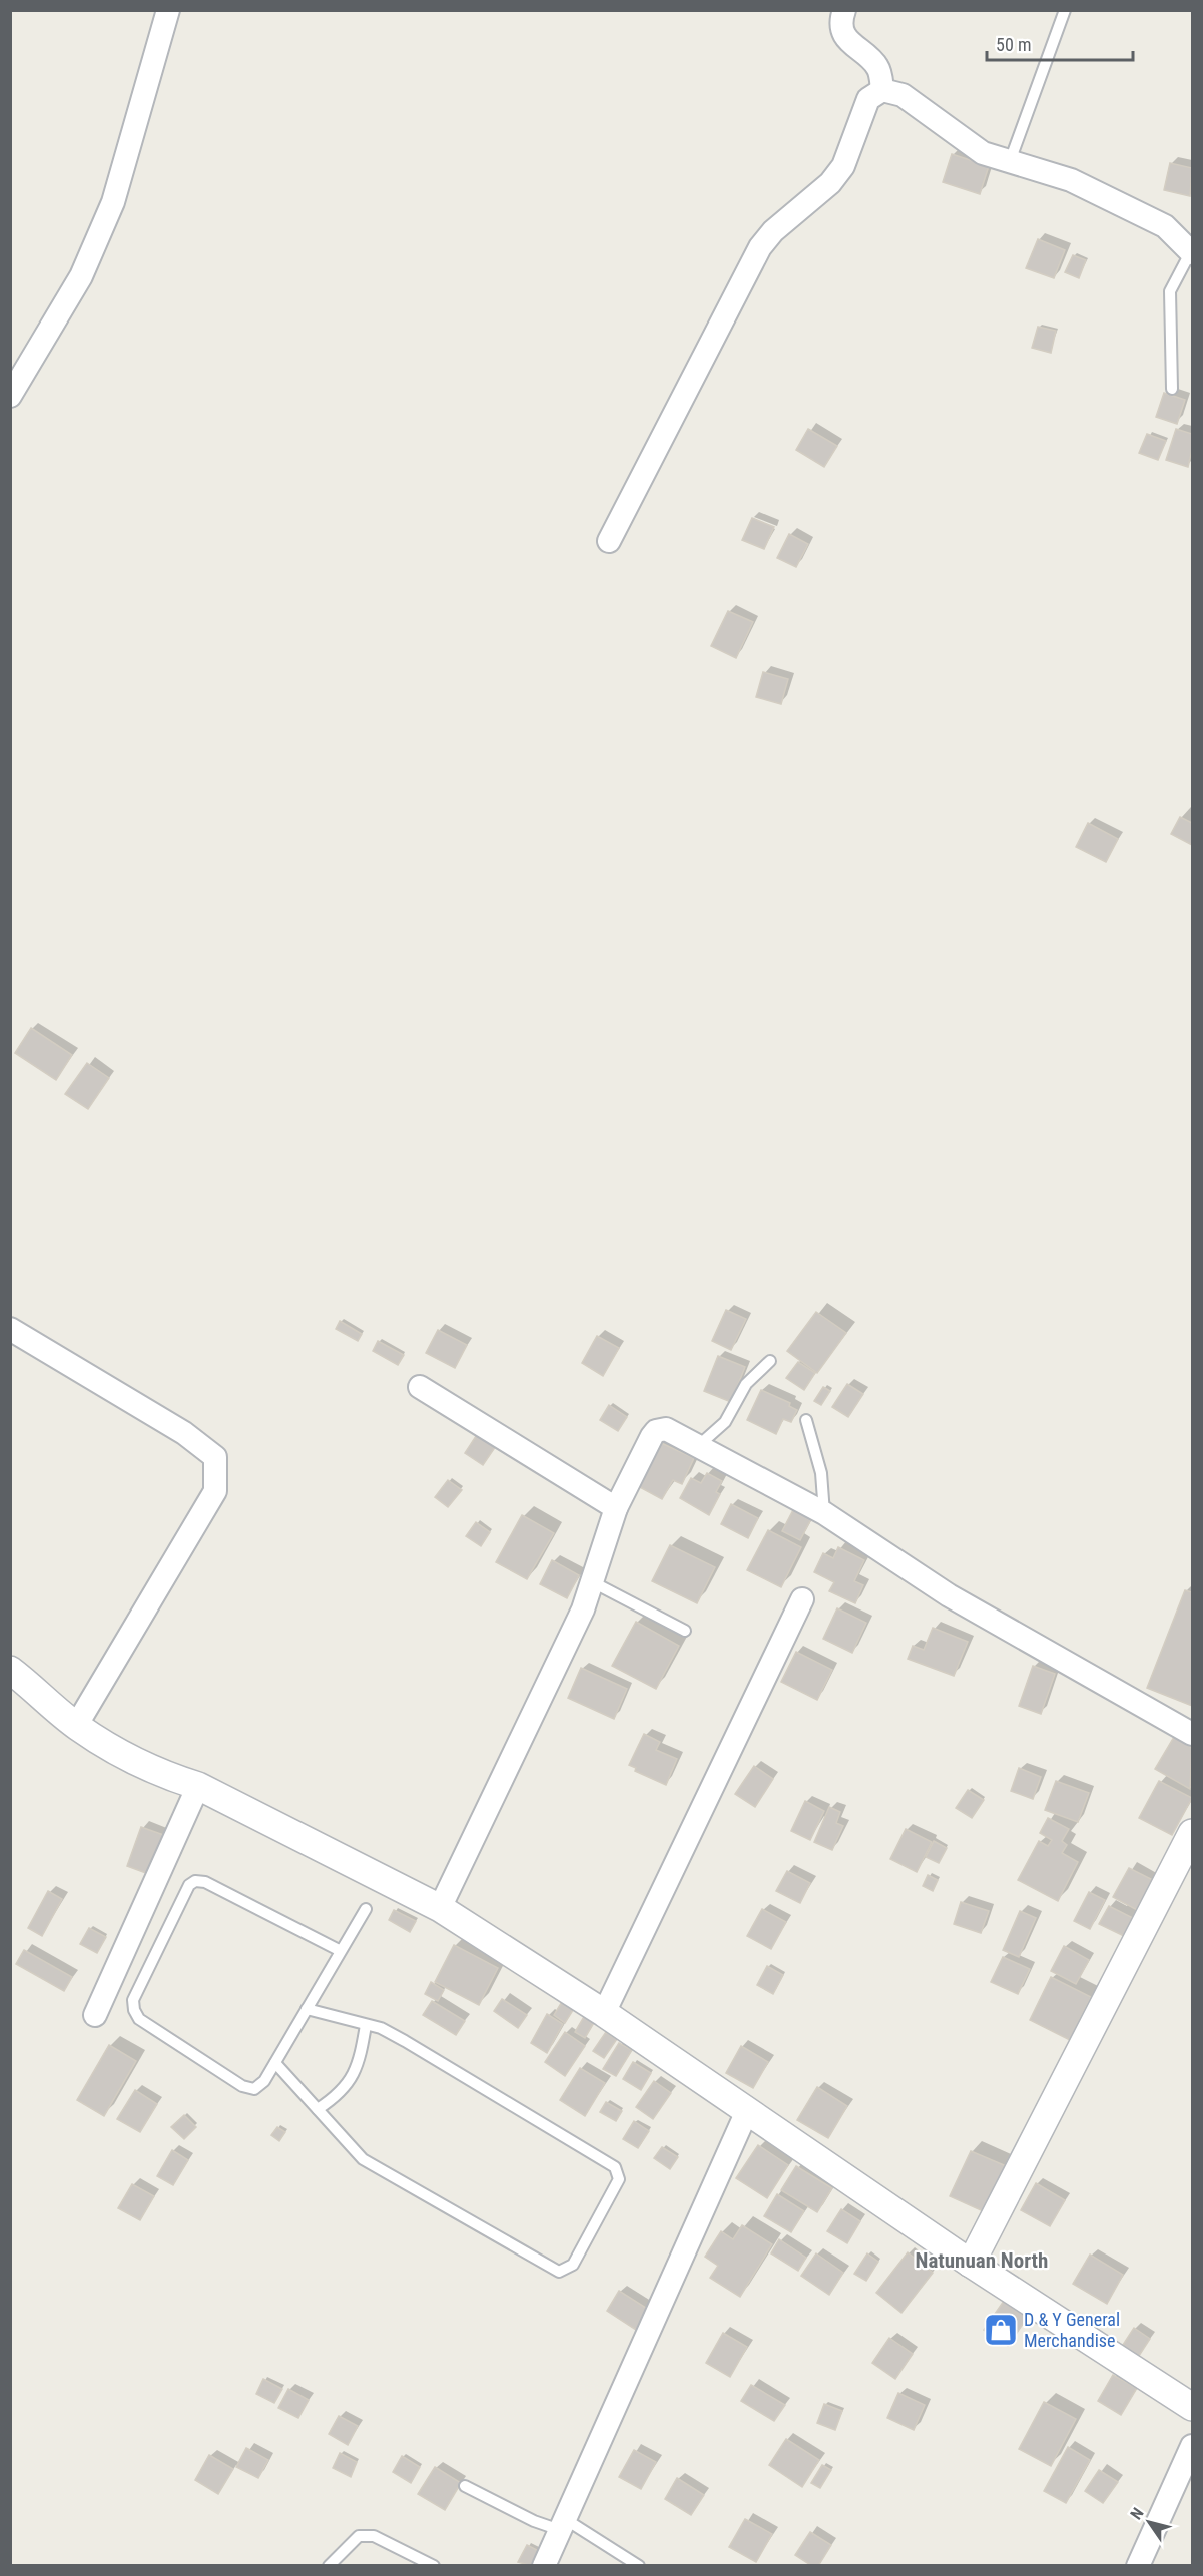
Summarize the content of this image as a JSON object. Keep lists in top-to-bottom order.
{
  "districts": ["Natunuan North"],
  "places": {
    "shop": ["D & Y General Merchandise"]
  },
  "scale_bar": "50 m",
  "north": "top left"
}
